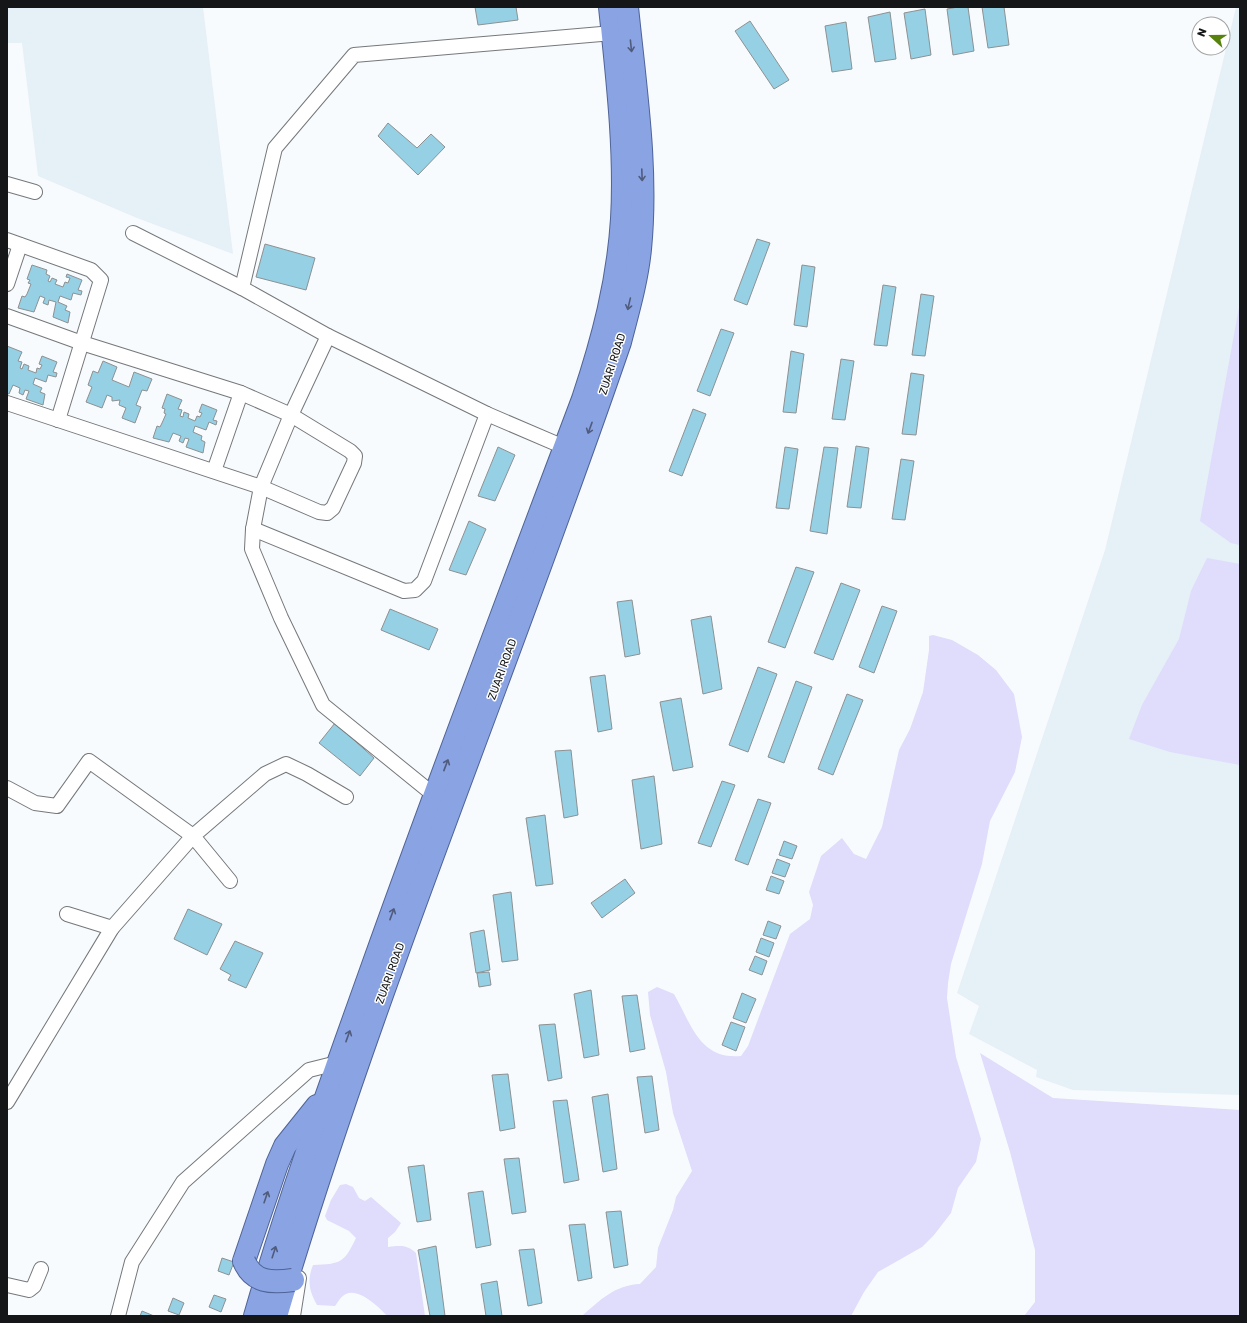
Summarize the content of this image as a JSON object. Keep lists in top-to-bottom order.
{
  "streets": {
    "highway": ["ZUARI ROAD"]
  },
  "north": "left"
}
